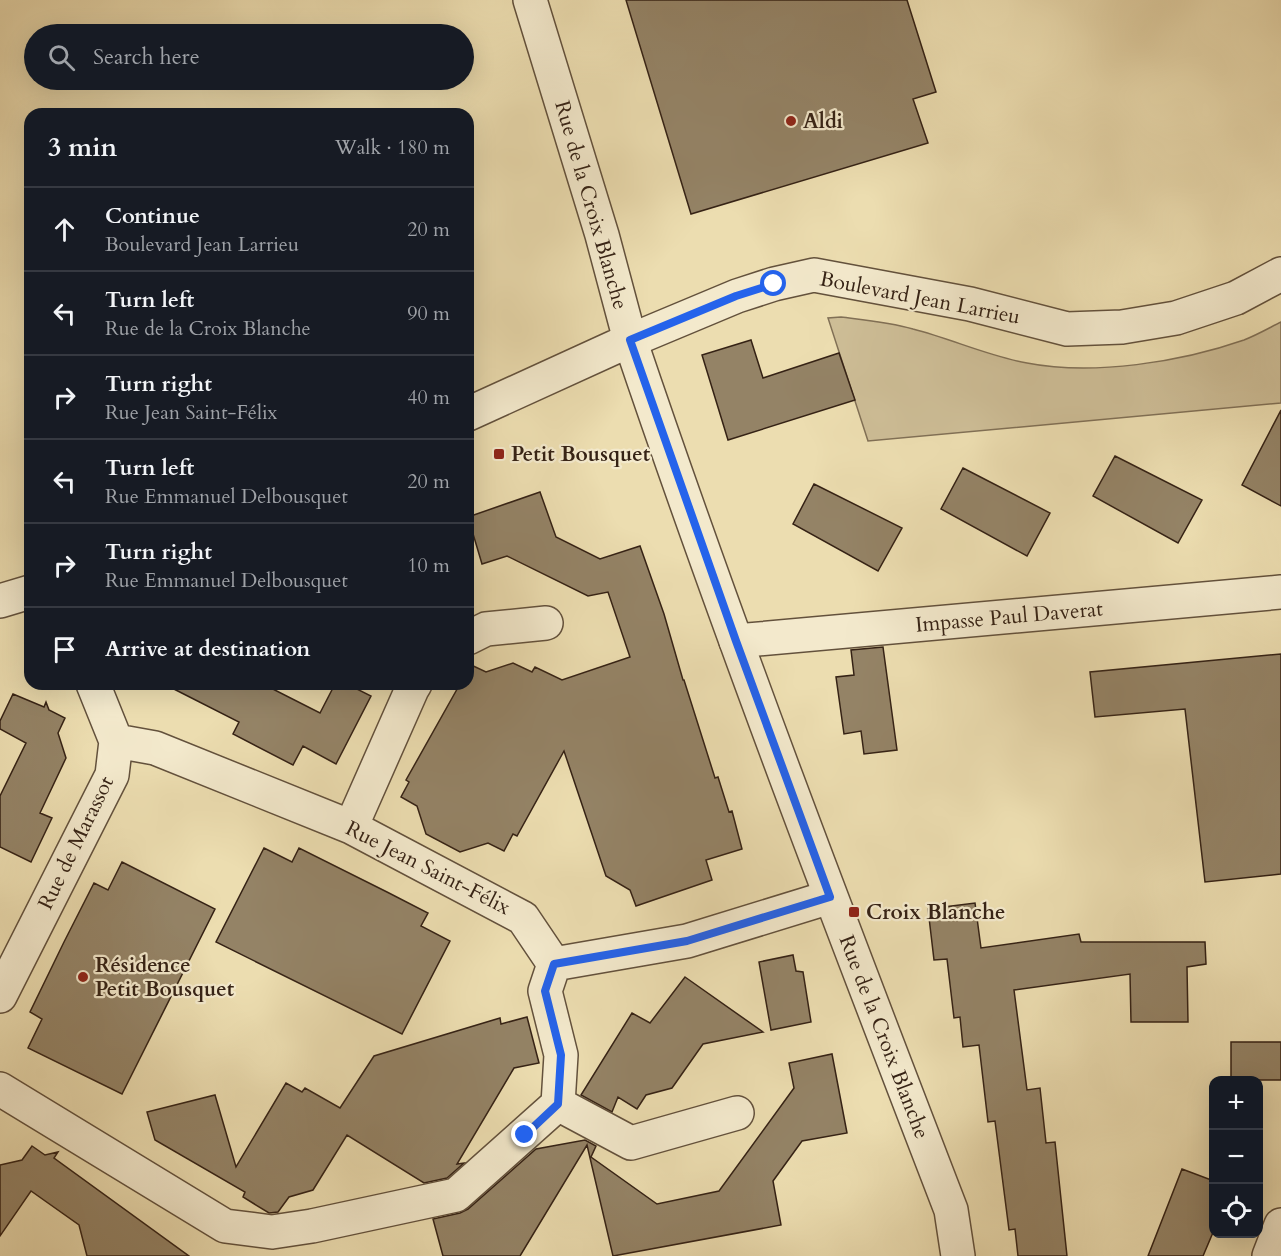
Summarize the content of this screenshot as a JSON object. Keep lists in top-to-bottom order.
{
  "streets": {
    "street": [
      "Rue de la Croix Blanche",
      "Boulevard Jean Larrieu",
      "Impasse Paul Daverat",
      "Rue de Marassot",
      "Rue Jean Saint-Félix"
    ]
  },
  "crossings": [
    ["Rue de la Croix Blanche", "Boulevard Jean Larrieu"],
    ["Rue de la Croix Blanche", "Impasse Paul Daverat"],
    ["Rue de Marassot", "Rue Jean Saint-Félix"]
  ],
  "places": {
    "other": ["Aldi", "Résidence Petit Bousquet"],
    "transit": ["Petit Bousquet", "Croix Blanche"]
  },
  "page": {
    "search": "Search here",
    "heading": ["3 min", "Walk · 180 m"],
    "list": [
      ["Continue", "Boulevard Jean Larrieu", "20 m"],
      ["Turn left", "Rue de la Croix Blanche", "90 m"],
      ["Turn right", "Rue Jean Saint-Félix", "40 m"],
      ["Turn left", "Rue Emmanuel Delbousquet", "20 m"],
      ["Turn right", "Rue Emmanuel Delbousquet", "10 m"],
      "Arrive at destination"
    ],
    "map_buttons": ["+", "−"]
  }
}
